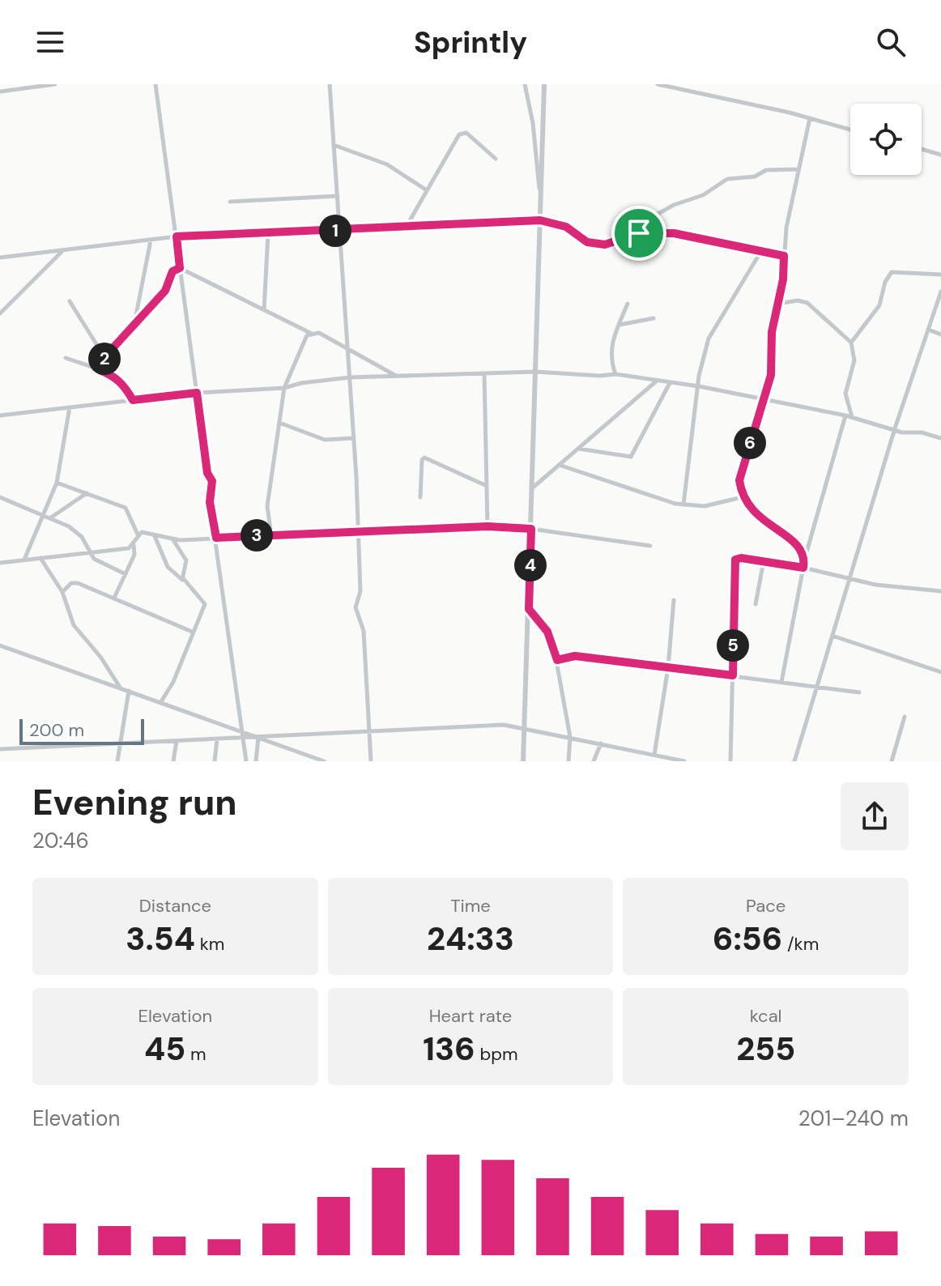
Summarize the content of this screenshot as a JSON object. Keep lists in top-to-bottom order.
{
  "scale_bar": "200 m",
  "page": {
    "header": "Sprintly",
    "pins": [
      "1",
      "2",
      "6",
      "3",
      "4",
      "5"
    ],
    "scale": "200 m",
    "heading": ["Evening run", "20:46"],
    "stats": [
      ["Distance", "3.54 km"],
      ["Time", "24:33"],
      ["Pace", "6:56 /km"],
      ["Elevation", "45 m"],
      ["Heart rate", "136 bpm"],
      ["kcal", "255"]
    ],
    "chart": ["Elevation", "201–240 m"]
  }
}
